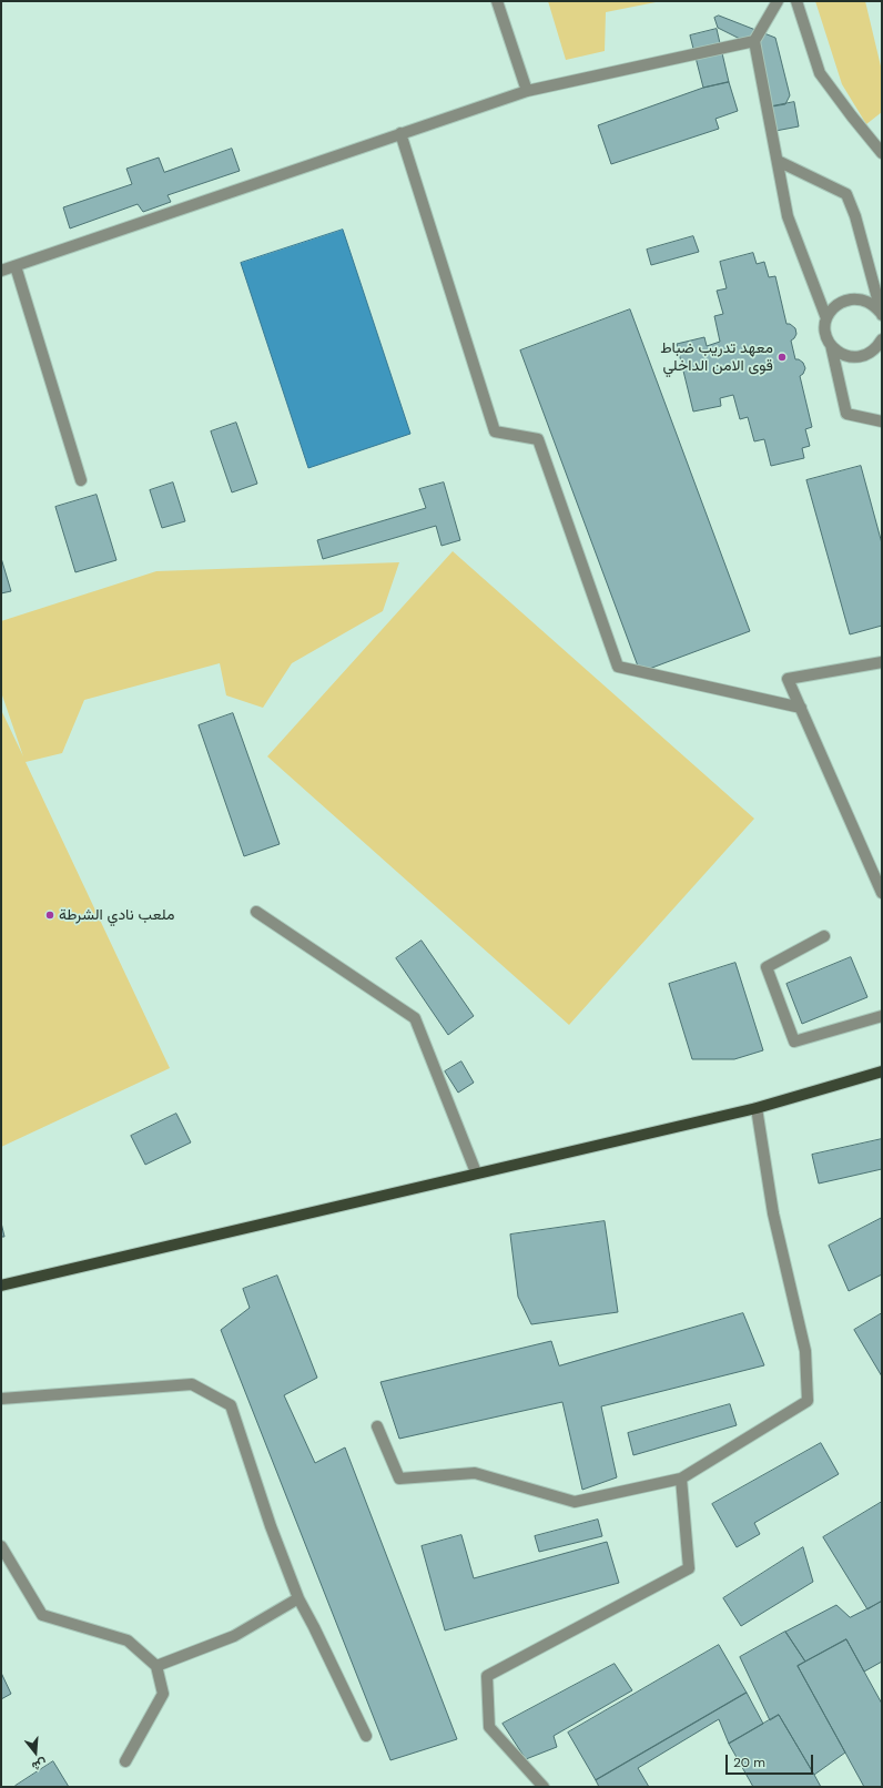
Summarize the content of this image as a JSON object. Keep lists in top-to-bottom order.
{
  "places": ["معهد تدريب ضباط قوى الامن الداخلي", "ملعب نادي الشرطة"],
  "scale_bar": "20 m",
  "north": "bottom"
}
